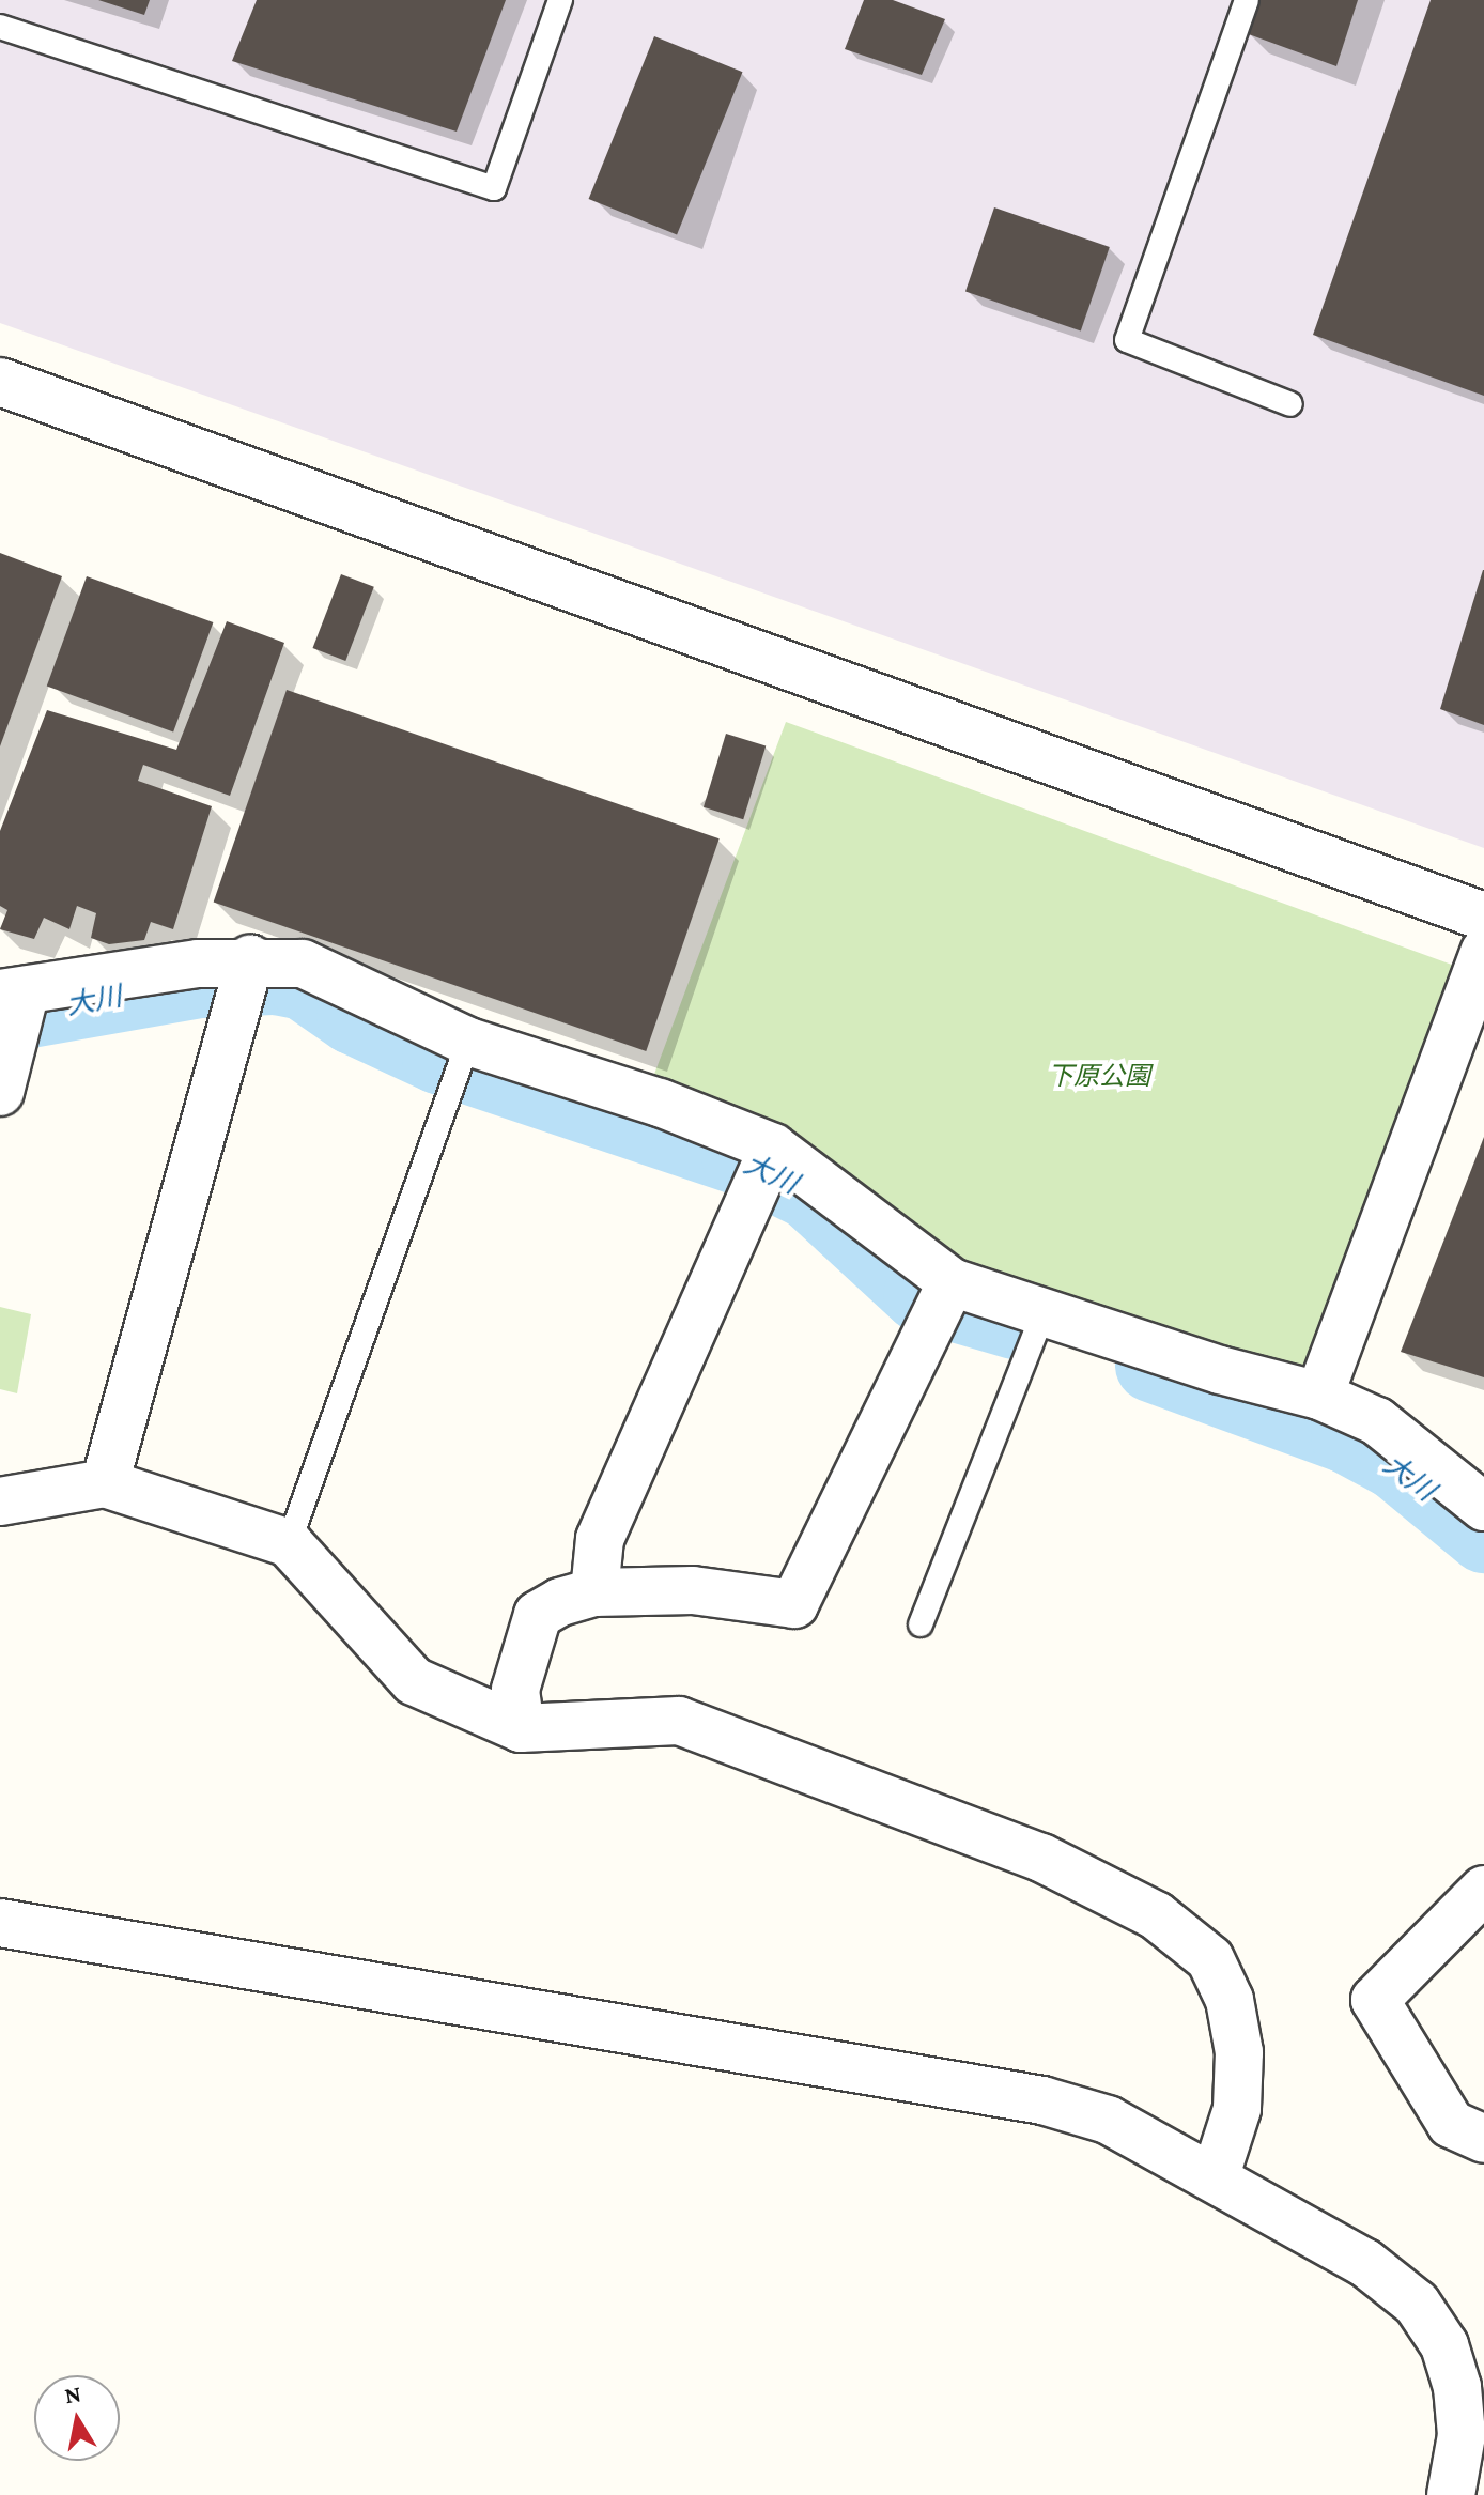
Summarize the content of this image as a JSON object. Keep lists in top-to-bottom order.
{
  "water": ["大川"],
  "parks": ["下原公園"],
  "north": "top"
}
